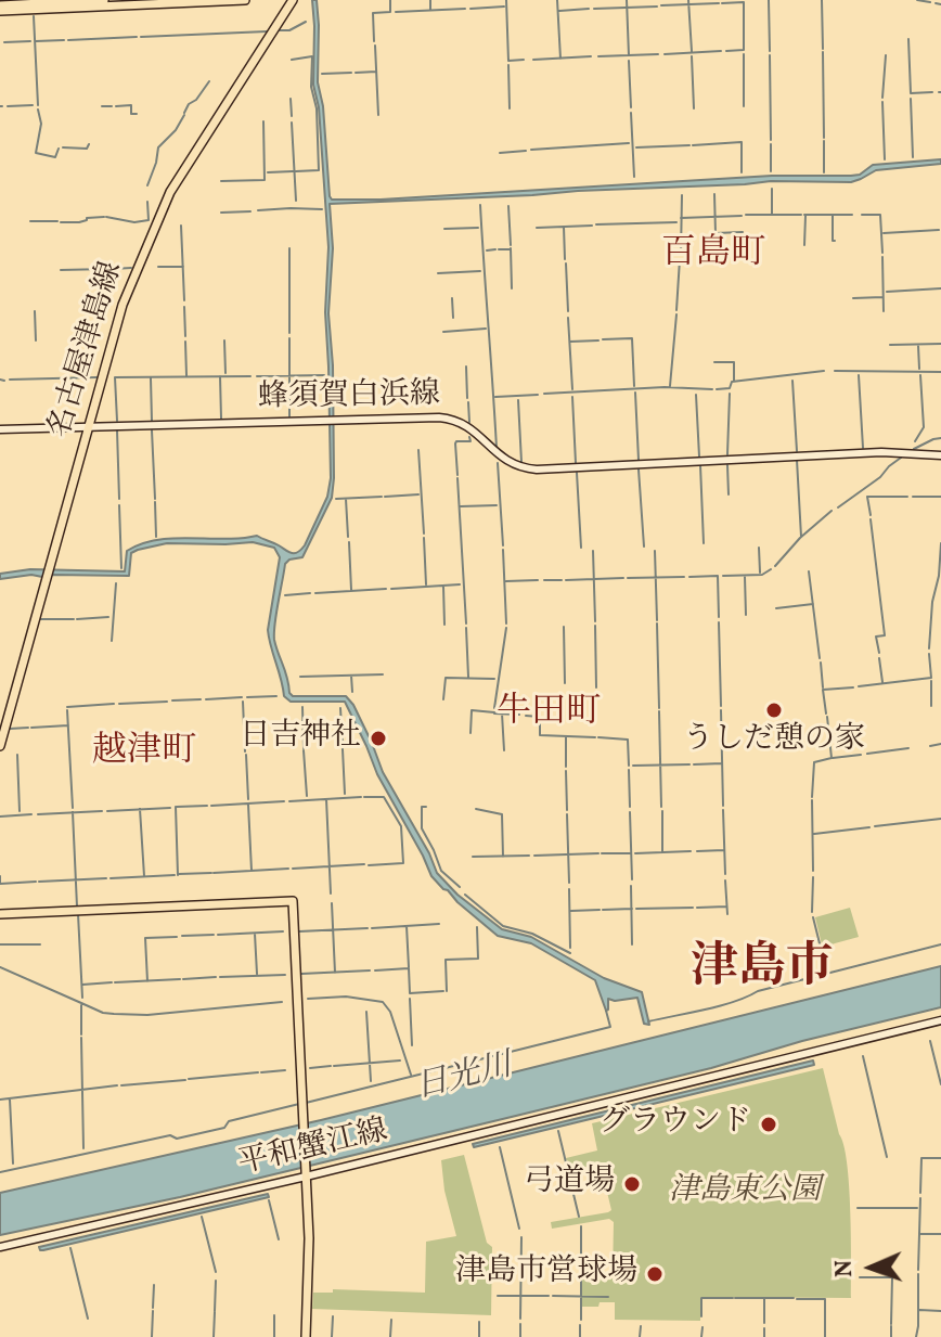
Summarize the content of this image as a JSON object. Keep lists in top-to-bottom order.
{
  "streets": {
    "main road": ["名古屋津島線", "蜂須賀白浜線", "平和蟹江線"]
  },
  "crossings": [
    ["名古屋津島線", "蜂須賀白浜線"]
  ],
  "districts": [
    "百島町",
    "牛田町",
    "越津町",
    "津島市"
  ],
  "water": ["日光川"],
  "parks": ["津島東公園"],
  "places": [
    "うしだ憩の家",
    "日吉神社",
    "グラウンド",
    "弓道場",
    "津島市営球場"
  ],
  "north": "left"
}
